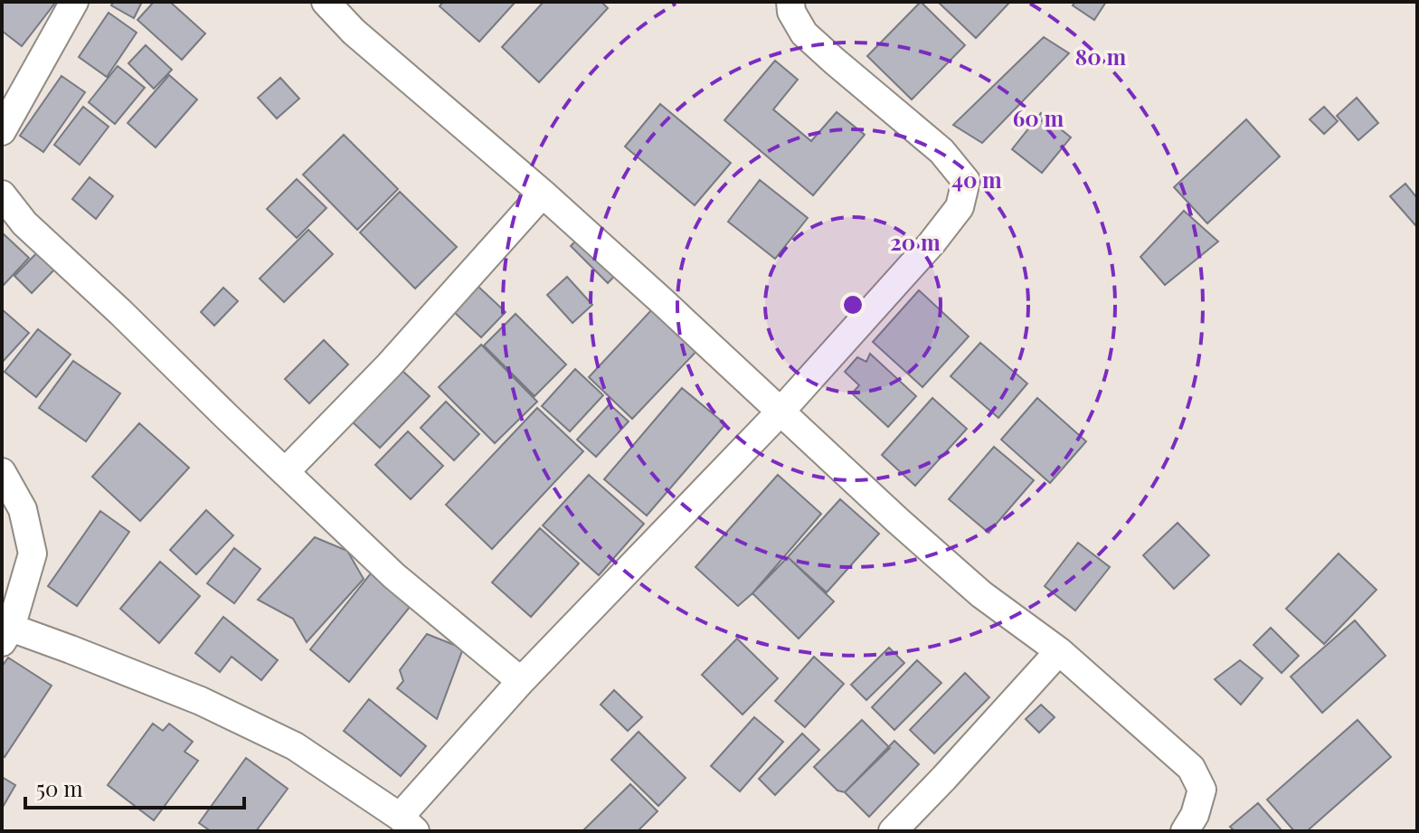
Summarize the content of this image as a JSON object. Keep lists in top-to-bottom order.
{
  "scale_bar": "50 m",
  "rings": [
    "80 m",
    "60 m",
    "40 m",
    "20 m"
  ]
}
